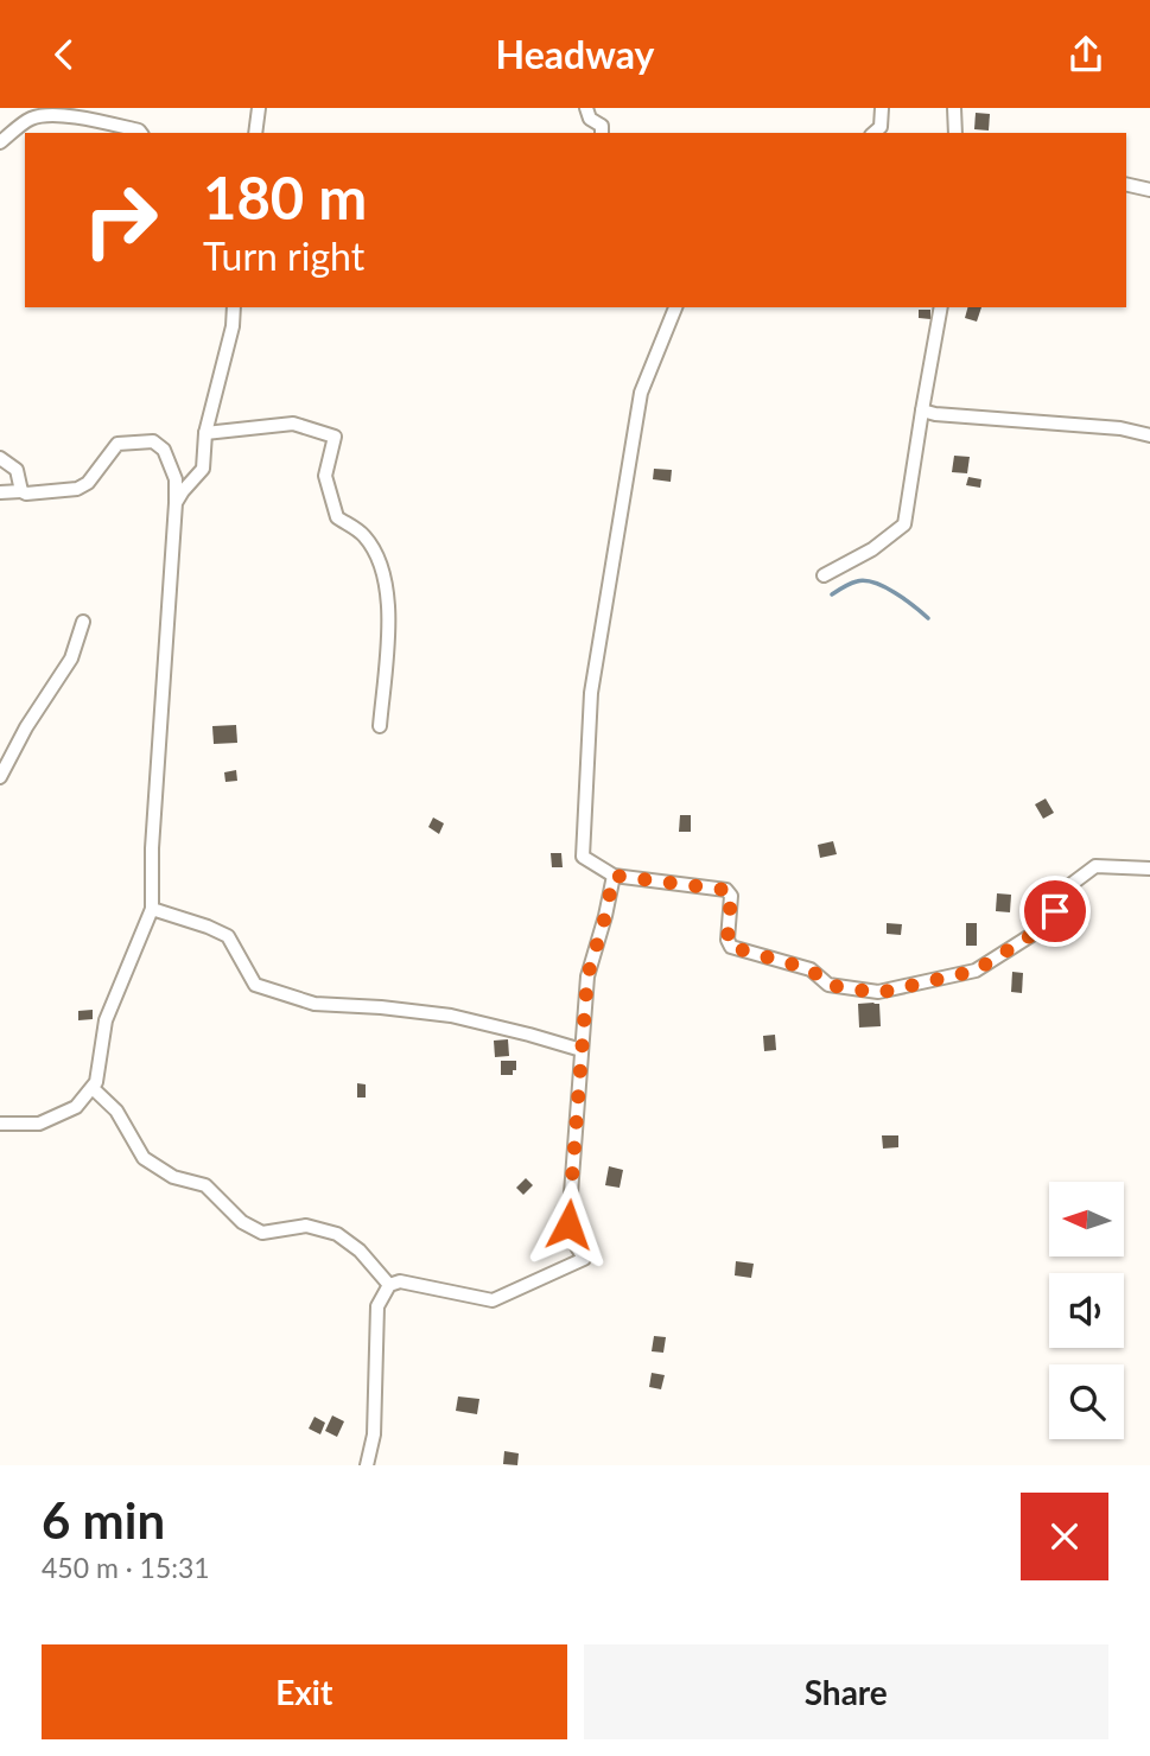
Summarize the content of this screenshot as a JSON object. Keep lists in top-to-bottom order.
{
  "north": "left",
  "page": {
    "header": "Headway",
    "turn": ["180 m", "Turn right"],
    "heading": ["6 min", "450 m · 15:31"],
    "buttons": ["Exit", "Share"]
  }
}
